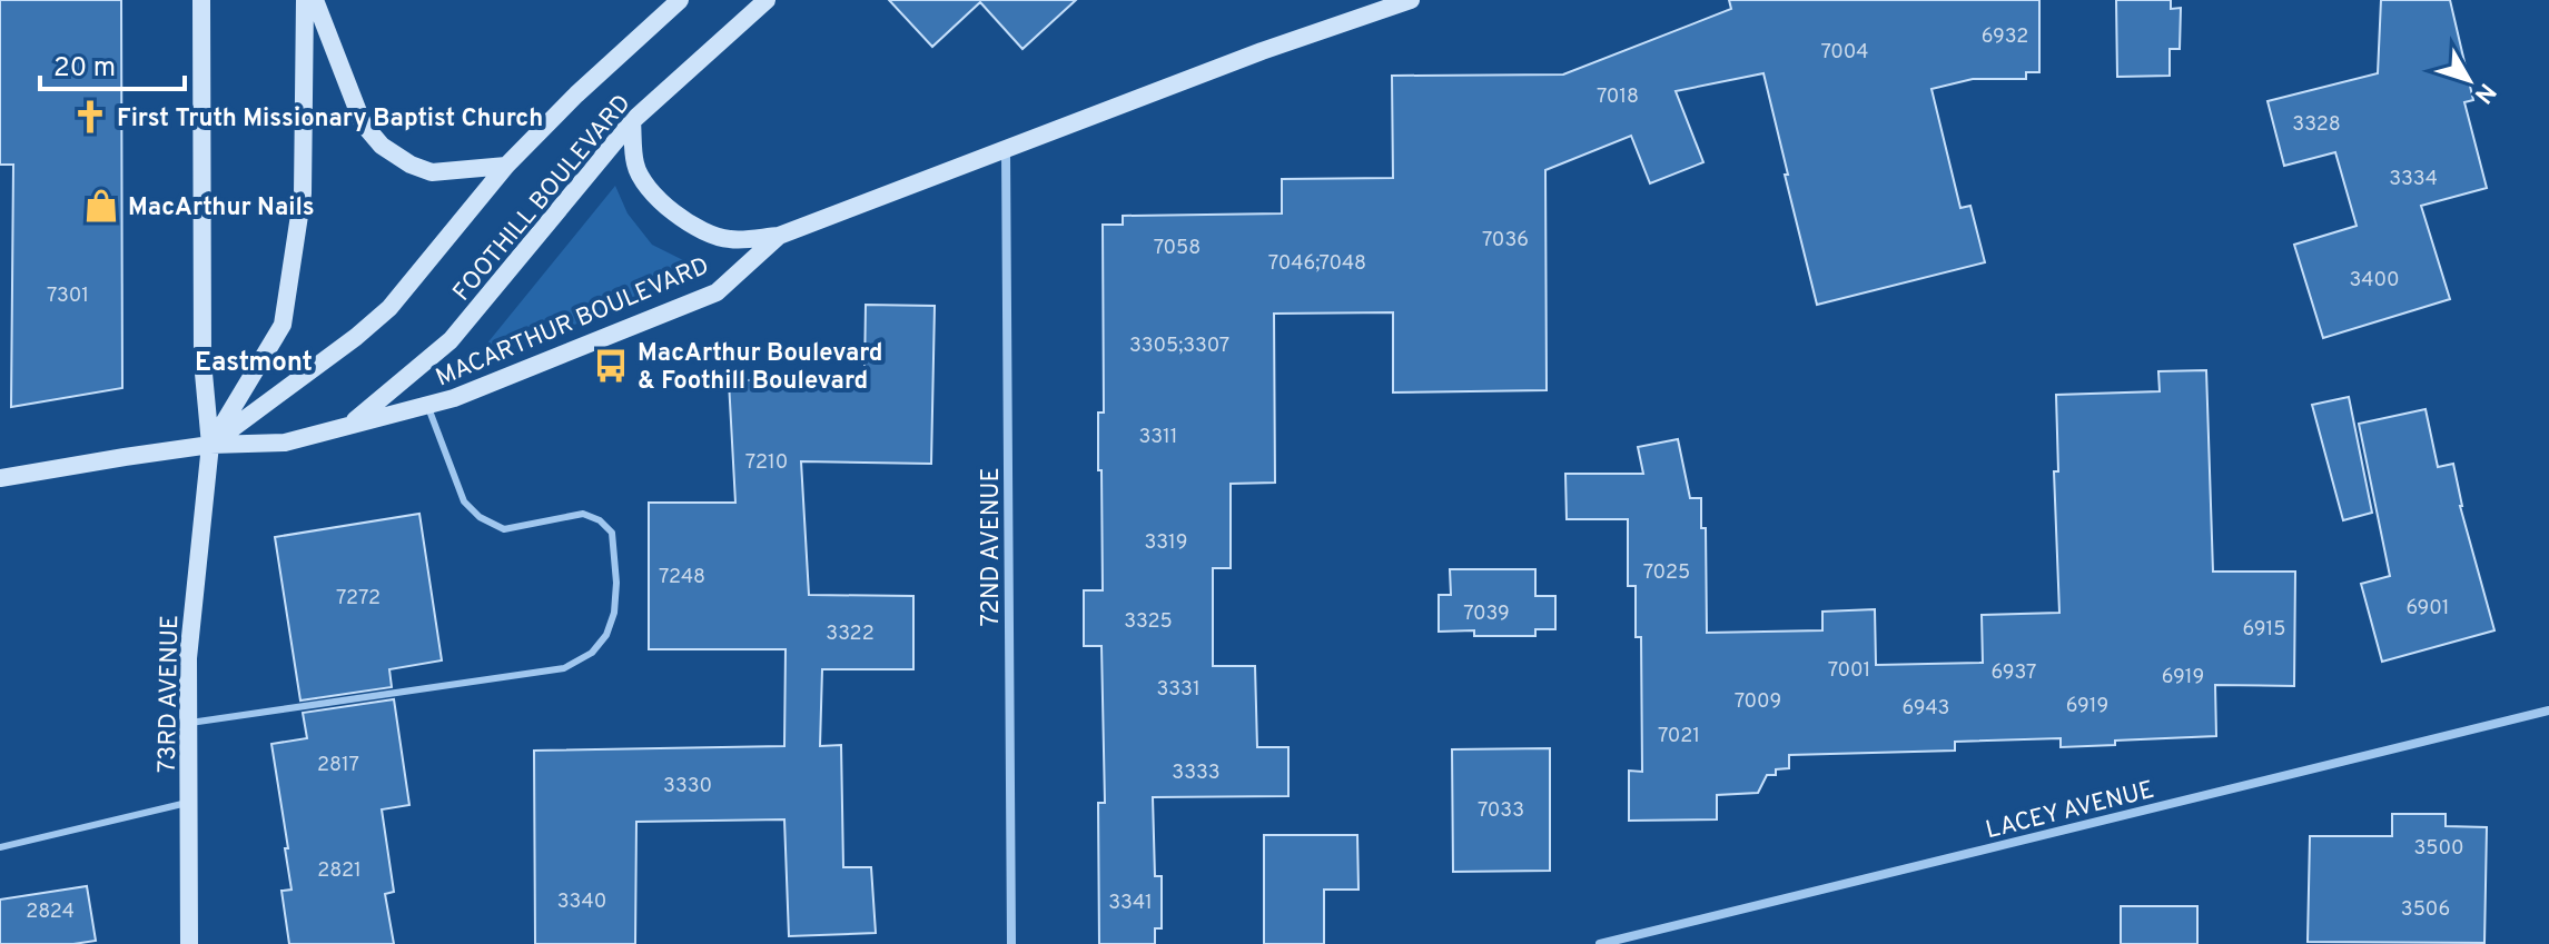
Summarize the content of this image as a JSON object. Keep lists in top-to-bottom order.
{
  "streets": {
    "main road": ["FOOTHILL BOULEVARD", "MACARTHUR BOULEVARD", "73RD AVENUE"],
    "street": ["72ND AVENUE", "LACEY AVENUE"]
  },
  "crossings": [
    ["FOOTHILL BOULEVARD", "MACARTHUR BOULEVARD"],
    ["FOOTHILL BOULEVARD", "73RD AVENUE"],
    ["MACARTHUR BOULEVARD", "72ND AVENUE"],
    ["MACARTHUR BOULEVARD", "73RD AVENUE"]
  ],
  "districts": ["Eastmont"],
  "places": {
    "church": ["First Truth Missionary Baptist Church"],
    "shop": ["MacArthur Nails"],
    "bus stop": ["MacArthur Boulevard & Foothill Boulevard"]
  },
  "house_numbers": [
    "6932",
    "7004",
    "7018",
    "3328",
    "3334",
    "7036",
    "7058",
    "7046;7048",
    "3400",
    "7301",
    "3305;3307",
    "3311",
    "7210",
    "3319",
    "7025",
    "7248",
    "7272",
    "6901",
    "7039",
    "3325",
    "6915",
    "3322",
    "7001",
    "6937",
    "6919",
    "3331",
    "7009",
    "6919",
    "6943",
    "7021",
    "2817",
    "3333",
    "3330",
    "7033",
    "3500",
    "2821",
    "3340",
    "3341",
    "3506",
    "2824"
  ],
  "scale_bar": "20 m",
  "north": "bottom right"
}
